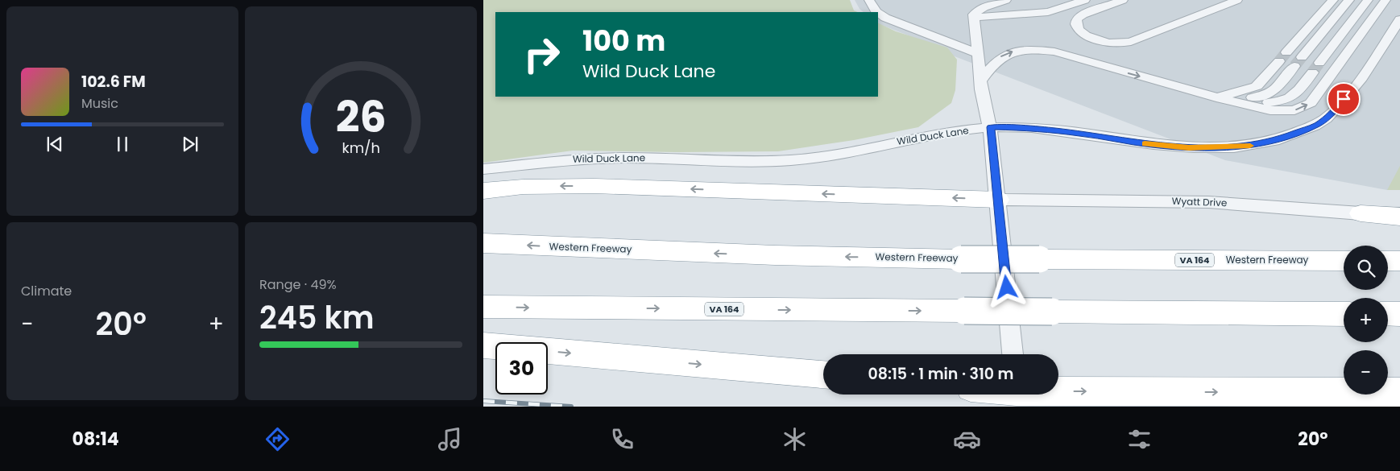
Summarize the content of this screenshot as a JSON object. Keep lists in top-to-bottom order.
{
  "streets": {
    "highway": ["Western Freeway", "VA 164"],
    "street": ["Wild Duck Lane", "Wyatt Drive"]
  },
  "page": {
    "turn": ["100 m", "Wild Duck Lane"],
    "song": ["102.6 FM", "Music"],
    "tile": [
      "Climate",
      ["Range · 49%", "245 km"]
    ],
    "map_buttons": ["+", "−"],
    "heat": ["−", "20°", "+"],
    "limit": "30",
    "trip": "08:15 · 1 min · 310 m",
    "tabs": ["08:14", "20°"],
    "gauge": ["26", "km/h"]
  }
}
